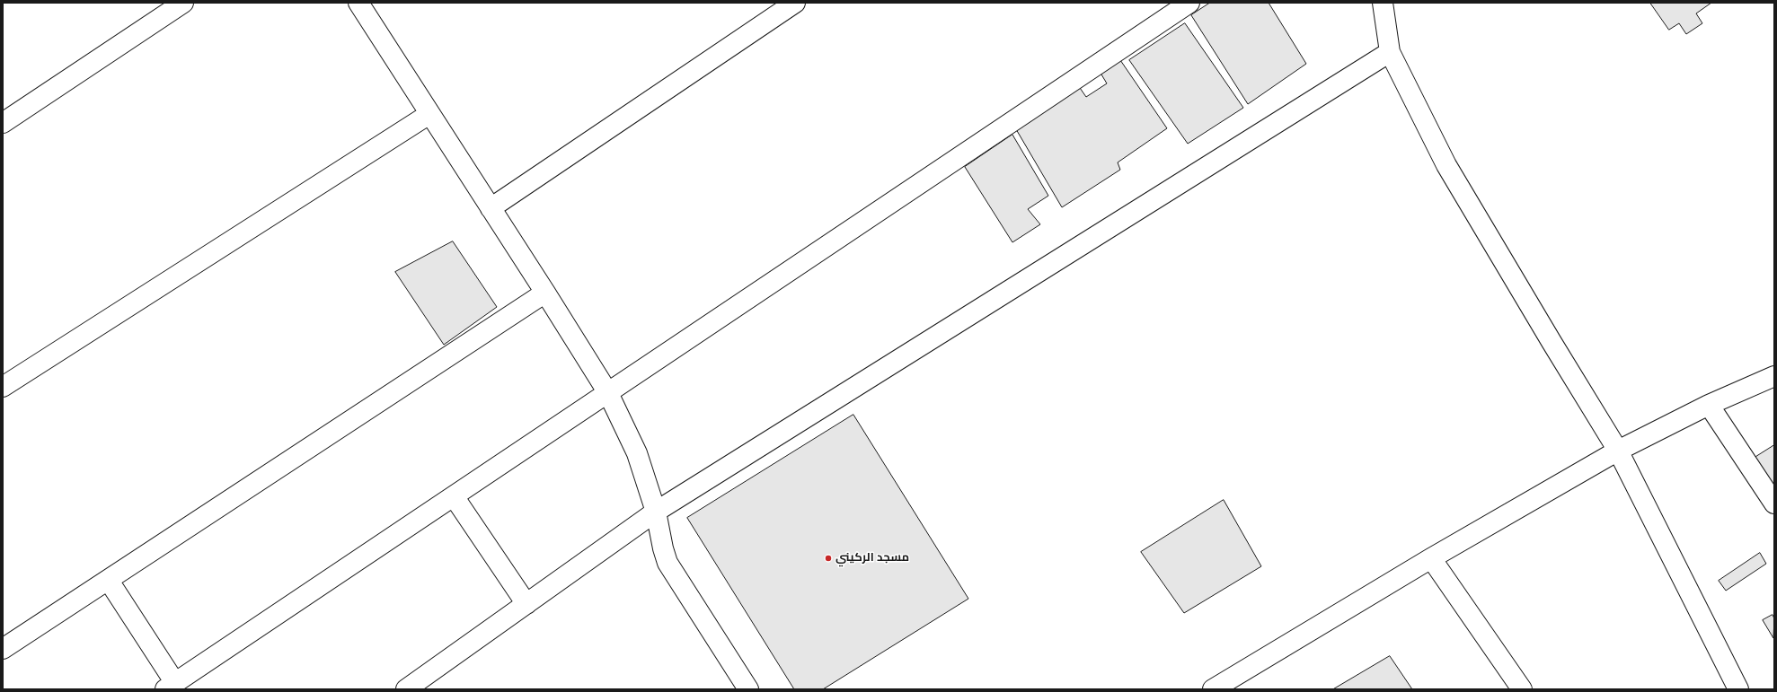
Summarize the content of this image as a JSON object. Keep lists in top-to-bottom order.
{
  "places": ["مسجد الركيني"]
}
